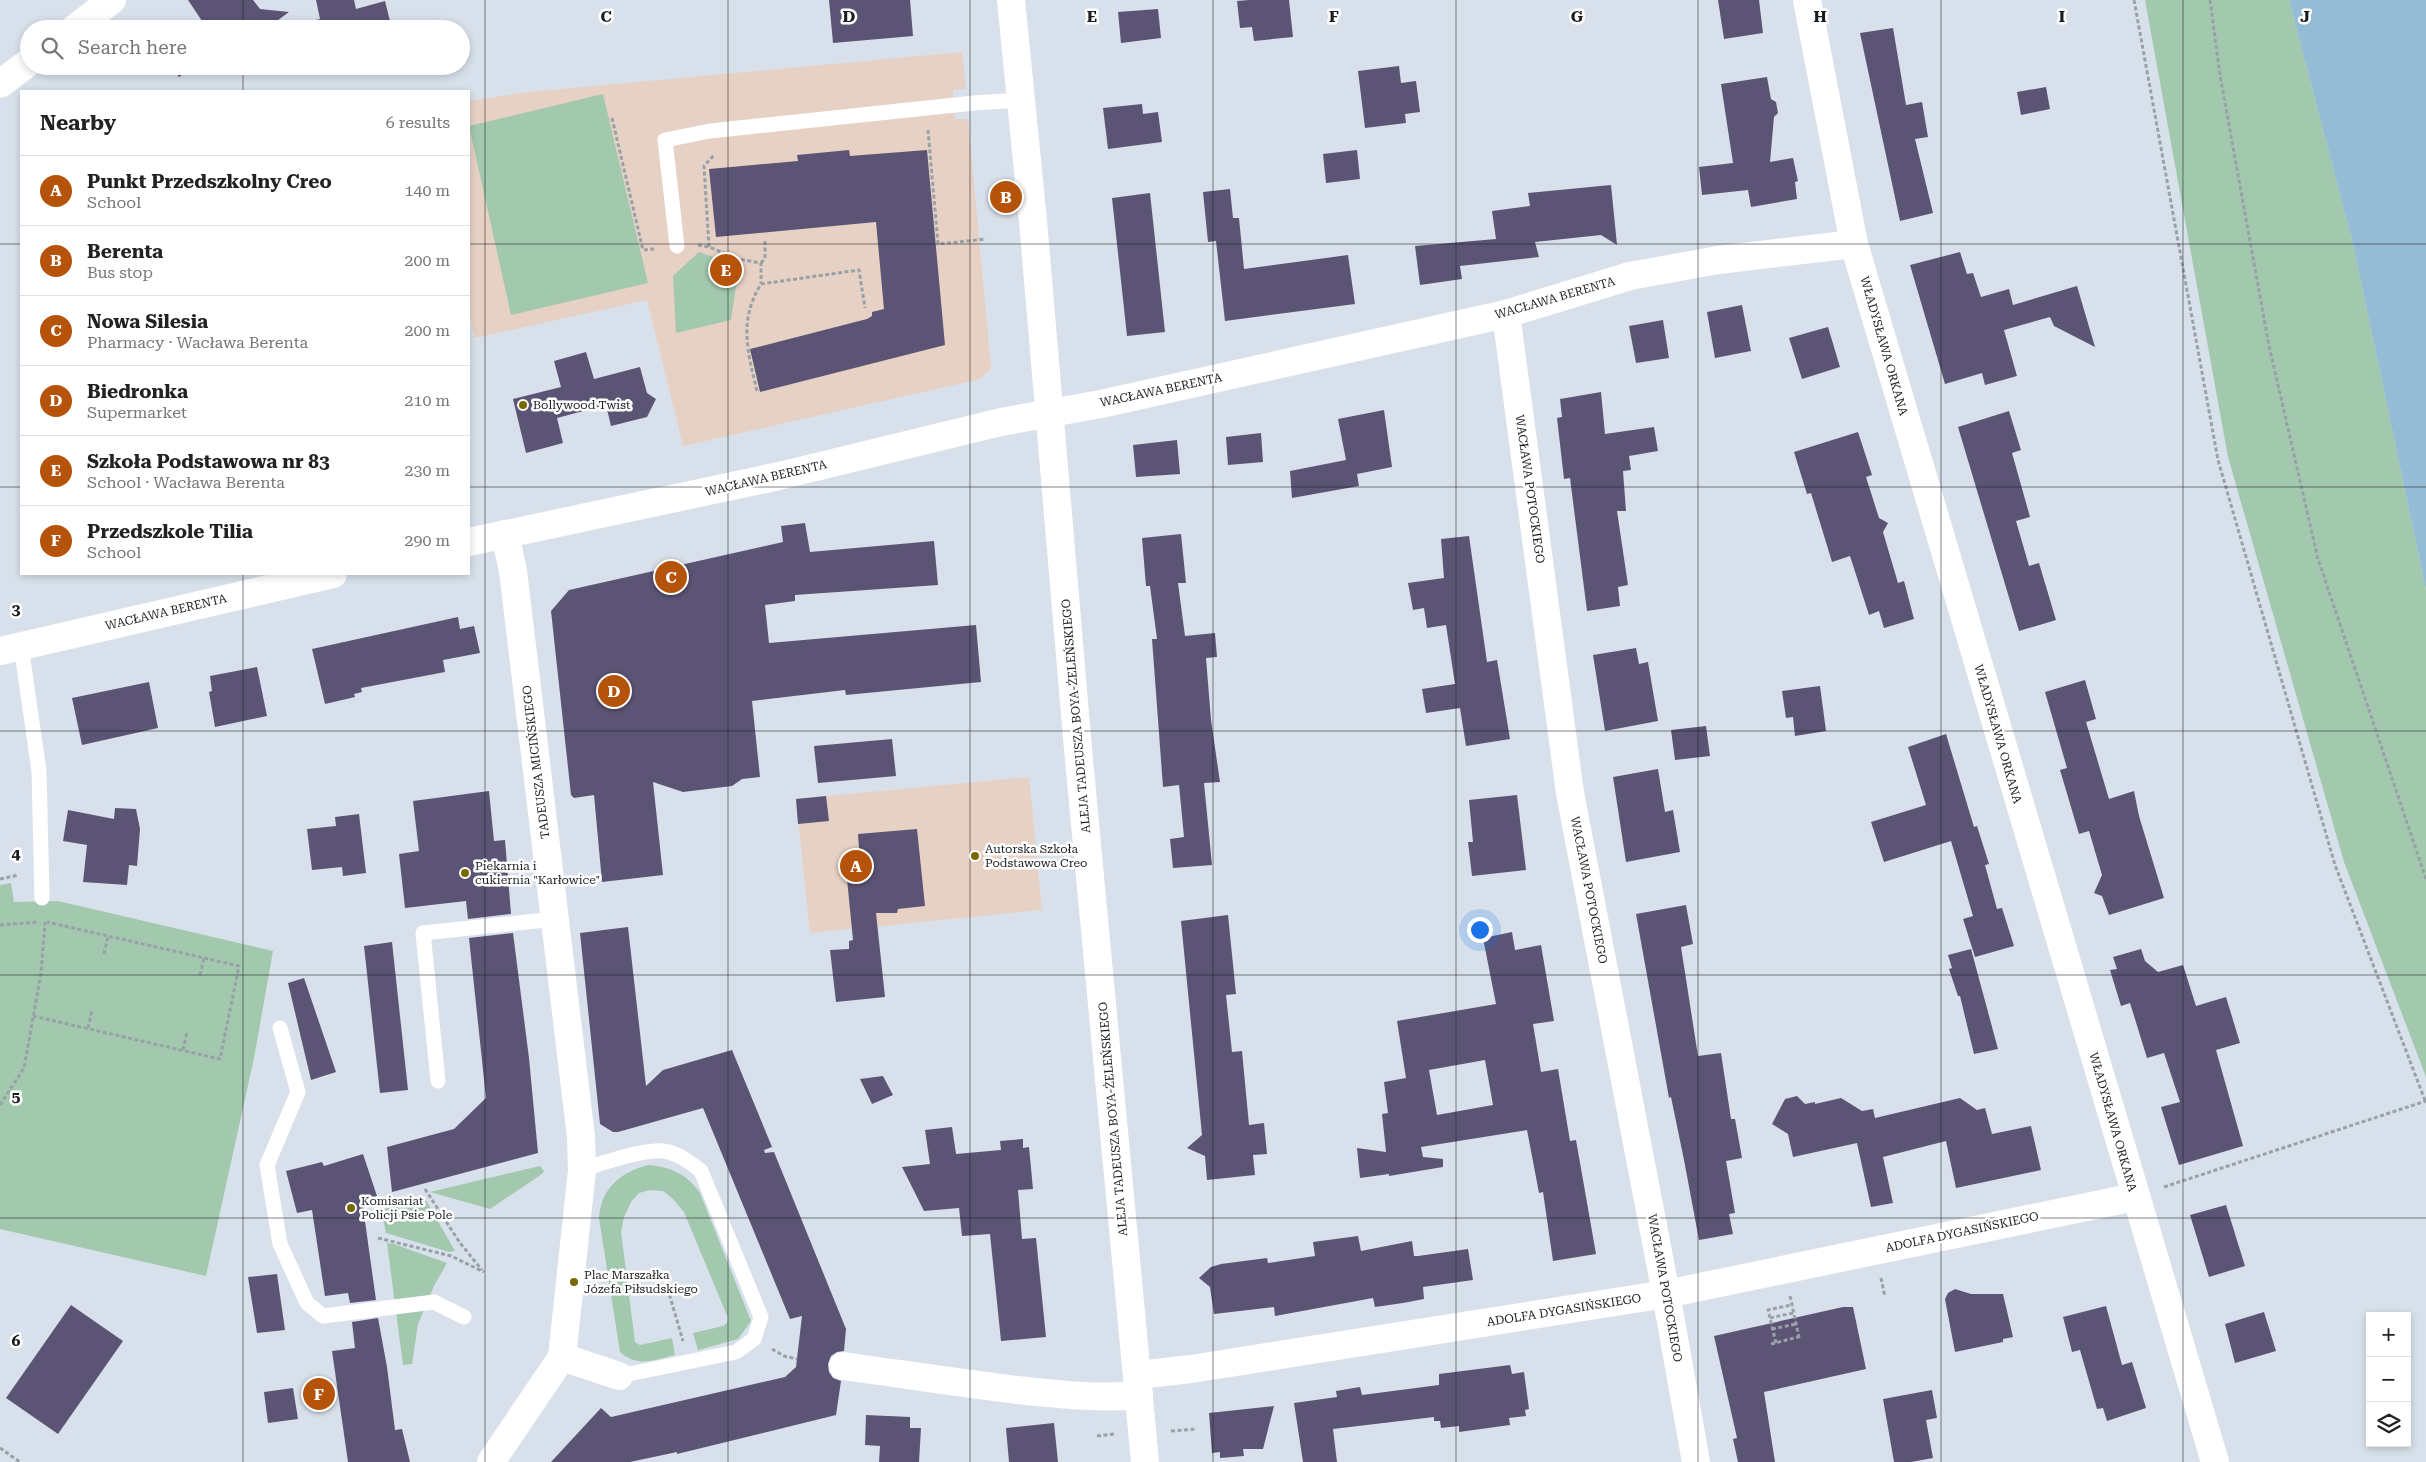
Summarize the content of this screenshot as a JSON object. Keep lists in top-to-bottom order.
{
  "streets": {
    "street": [
      "WACŁAWA BERENTA",
      "WŁADYSŁAWA ORKANA",
      "WACŁAWA POTOCKIEGO",
      "ALEJA TADEUSZA BOYA-ŻELEŃSKIEGO",
      "TADEUSZA MICIŃSKIEGO",
      "ADOLFA DYGASIŃSKIEGO"
    ]
  },
  "crossings": [
    ["WACŁAWA BERENTA", "WŁADYSŁAWA ORKANA"],
    ["WACŁAWA BERENTA", "WACŁAWA POTOCKIEGO"],
    ["WACŁAWA BERENTA", "ALEJA TADEUSZA BOYA-ŻELEŃSKIEGO"],
    ["WACŁAWA BERENTA", "TADEUSZA MICIŃSKIEGO"],
    ["WŁADYSŁAWA ORKANA", "ADOLFA DYGASIŃSKIEGO"],
    ["WACŁAWA POTOCKIEGO", "ADOLFA DYGASIŃSKIEGO"],
    ["ALEJA TADEUSZA BOYA-ŻELEŃSKIEGO", "ADOLFA DYGASIŃSKIEGO"]
  ],
  "places": [
    "Bollywood Twist",
    "Autorska Szkoła Podstawowa Creo",
    "Piekarnia i cukiernia \"Karłowice\"",
    "Komisariat Policji Psie Pole",
    "Plac Marszałka Józefa Piłsudskiego"
  ],
  "page": {
    "search": "Search here",
    "heading": ["Nearby", "6 results"],
    "list": [
      {
        "mark": "A",
        "name": "Punkt Przedszkolny Creo",
        "note": "School",
        "value": "140 m"
      },
      {
        "mark": "B",
        "name": "Berenta",
        "note": "Bus stop",
        "value": "200 m"
      },
      {
        "mark": "C",
        "name": "Nowa Silesia",
        "note": "Pharmacy · Wacława Berenta",
        "value": "200 m"
      },
      {
        "mark": "D",
        "name": "Biedronka",
        "note": "Supermarket",
        "value": "210 m"
      },
      {
        "mark": "E",
        "name": "Szkoła Podstawowa nr 83",
        "note": "School · Wacława Berenta",
        "value": "230 m"
      },
      {
        "mark": "F",
        "name": "Przedszkole Tilia",
        "note": "School",
        "value": "290 m"
      }
    ],
    "pins": [
      "B",
      "E",
      "C",
      "D",
      "A",
      "F"
    ],
    "map_buttons": ["+", "−"]
  },
  "grid": {
    "columns": [
      "C",
      "D",
      "E",
      "F",
      "G",
      "H",
      "I",
      "J"
    ],
    "rows": [
      "3",
      "4",
      "5",
      "6"
    ]
  }
}
